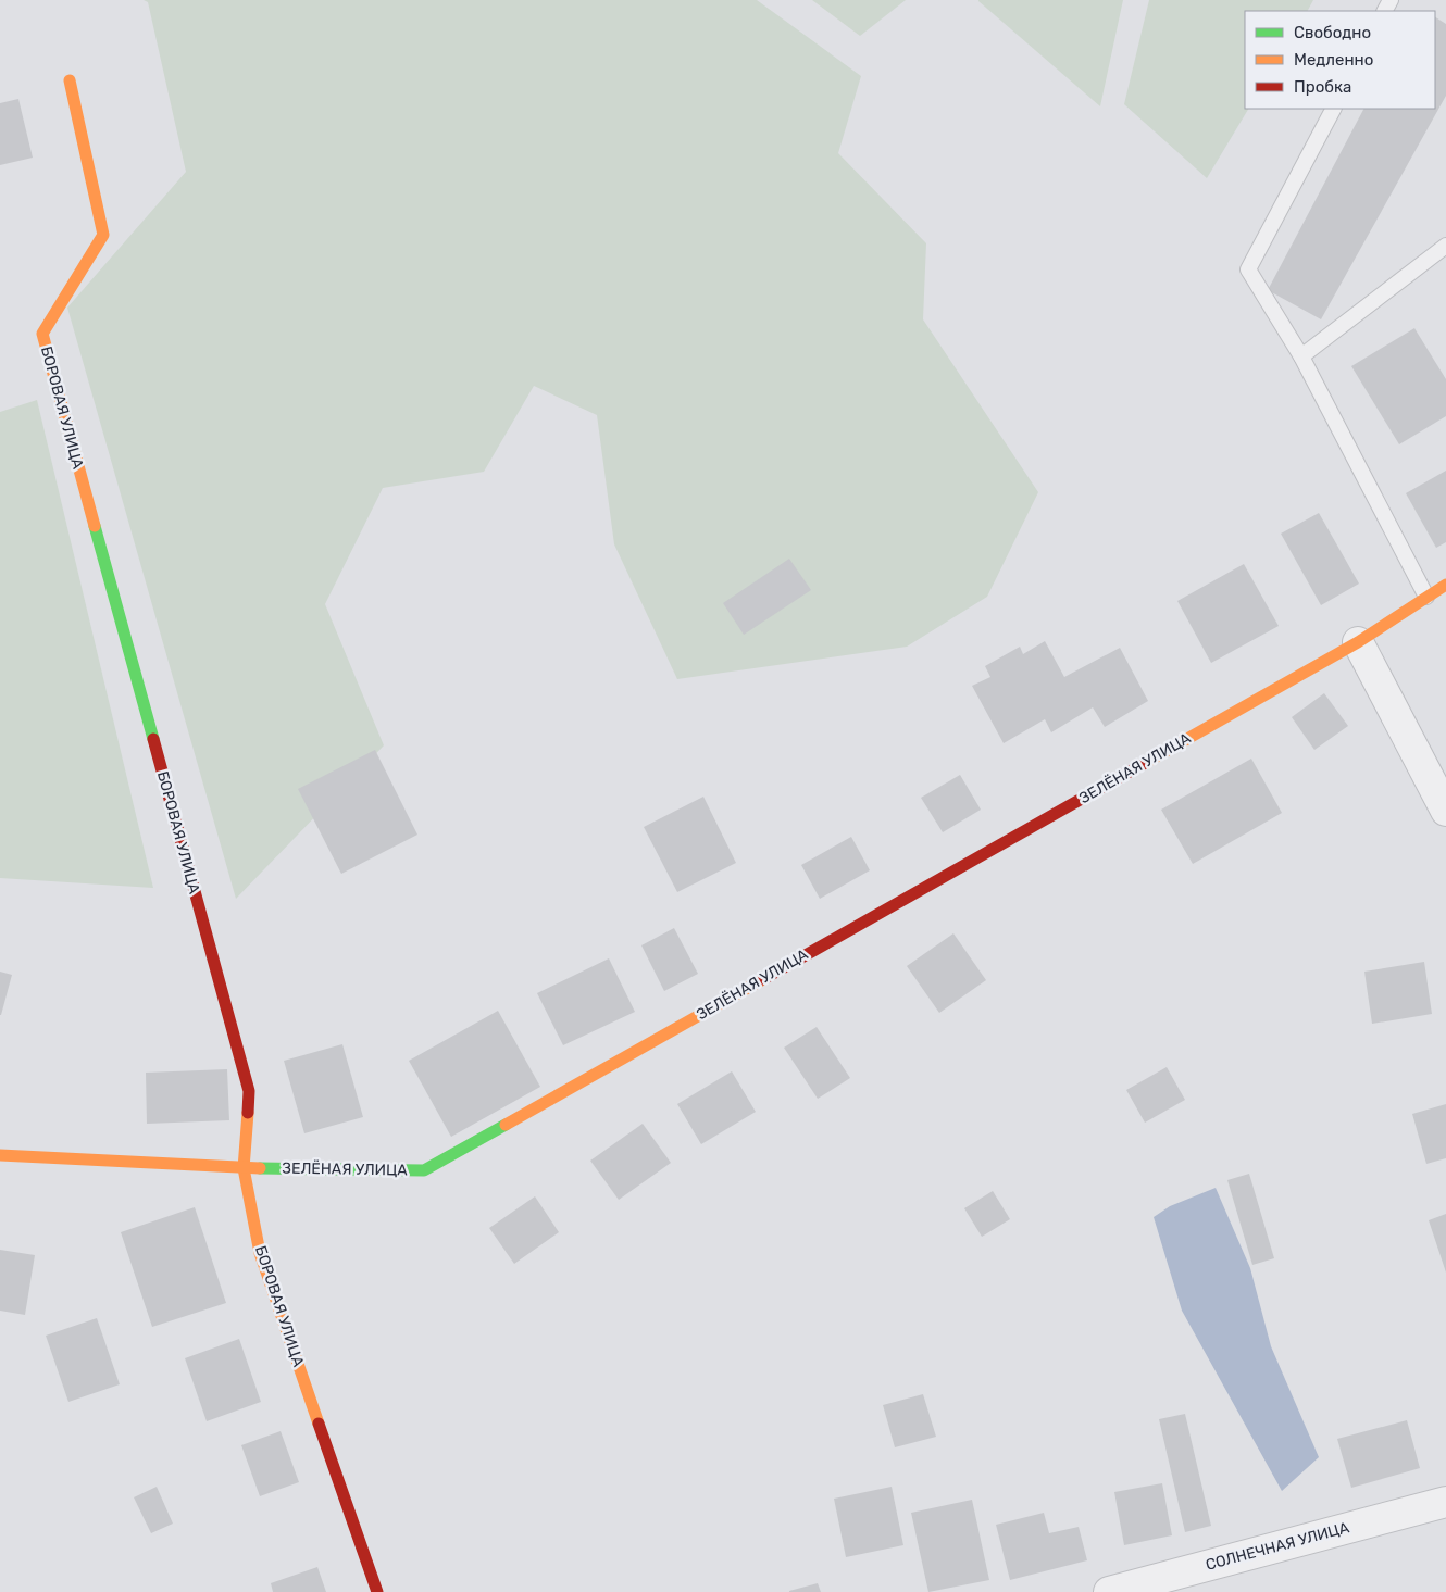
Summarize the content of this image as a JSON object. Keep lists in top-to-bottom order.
{
  "streets": {
    "street": ["БОРОВАЯ УЛИЦА", "ЗЕЛЁНАЯ УЛИЦА", "СОЛНЕЧНАЯ УЛИЦА"]
  },
  "crossings": [
    ["БОРОВАЯ УЛИЦА", "ЗЕЛЁНАЯ УЛИЦА"]
  ],
  "legend": ["Свободно", "Медленно", "Пробка"]
}
